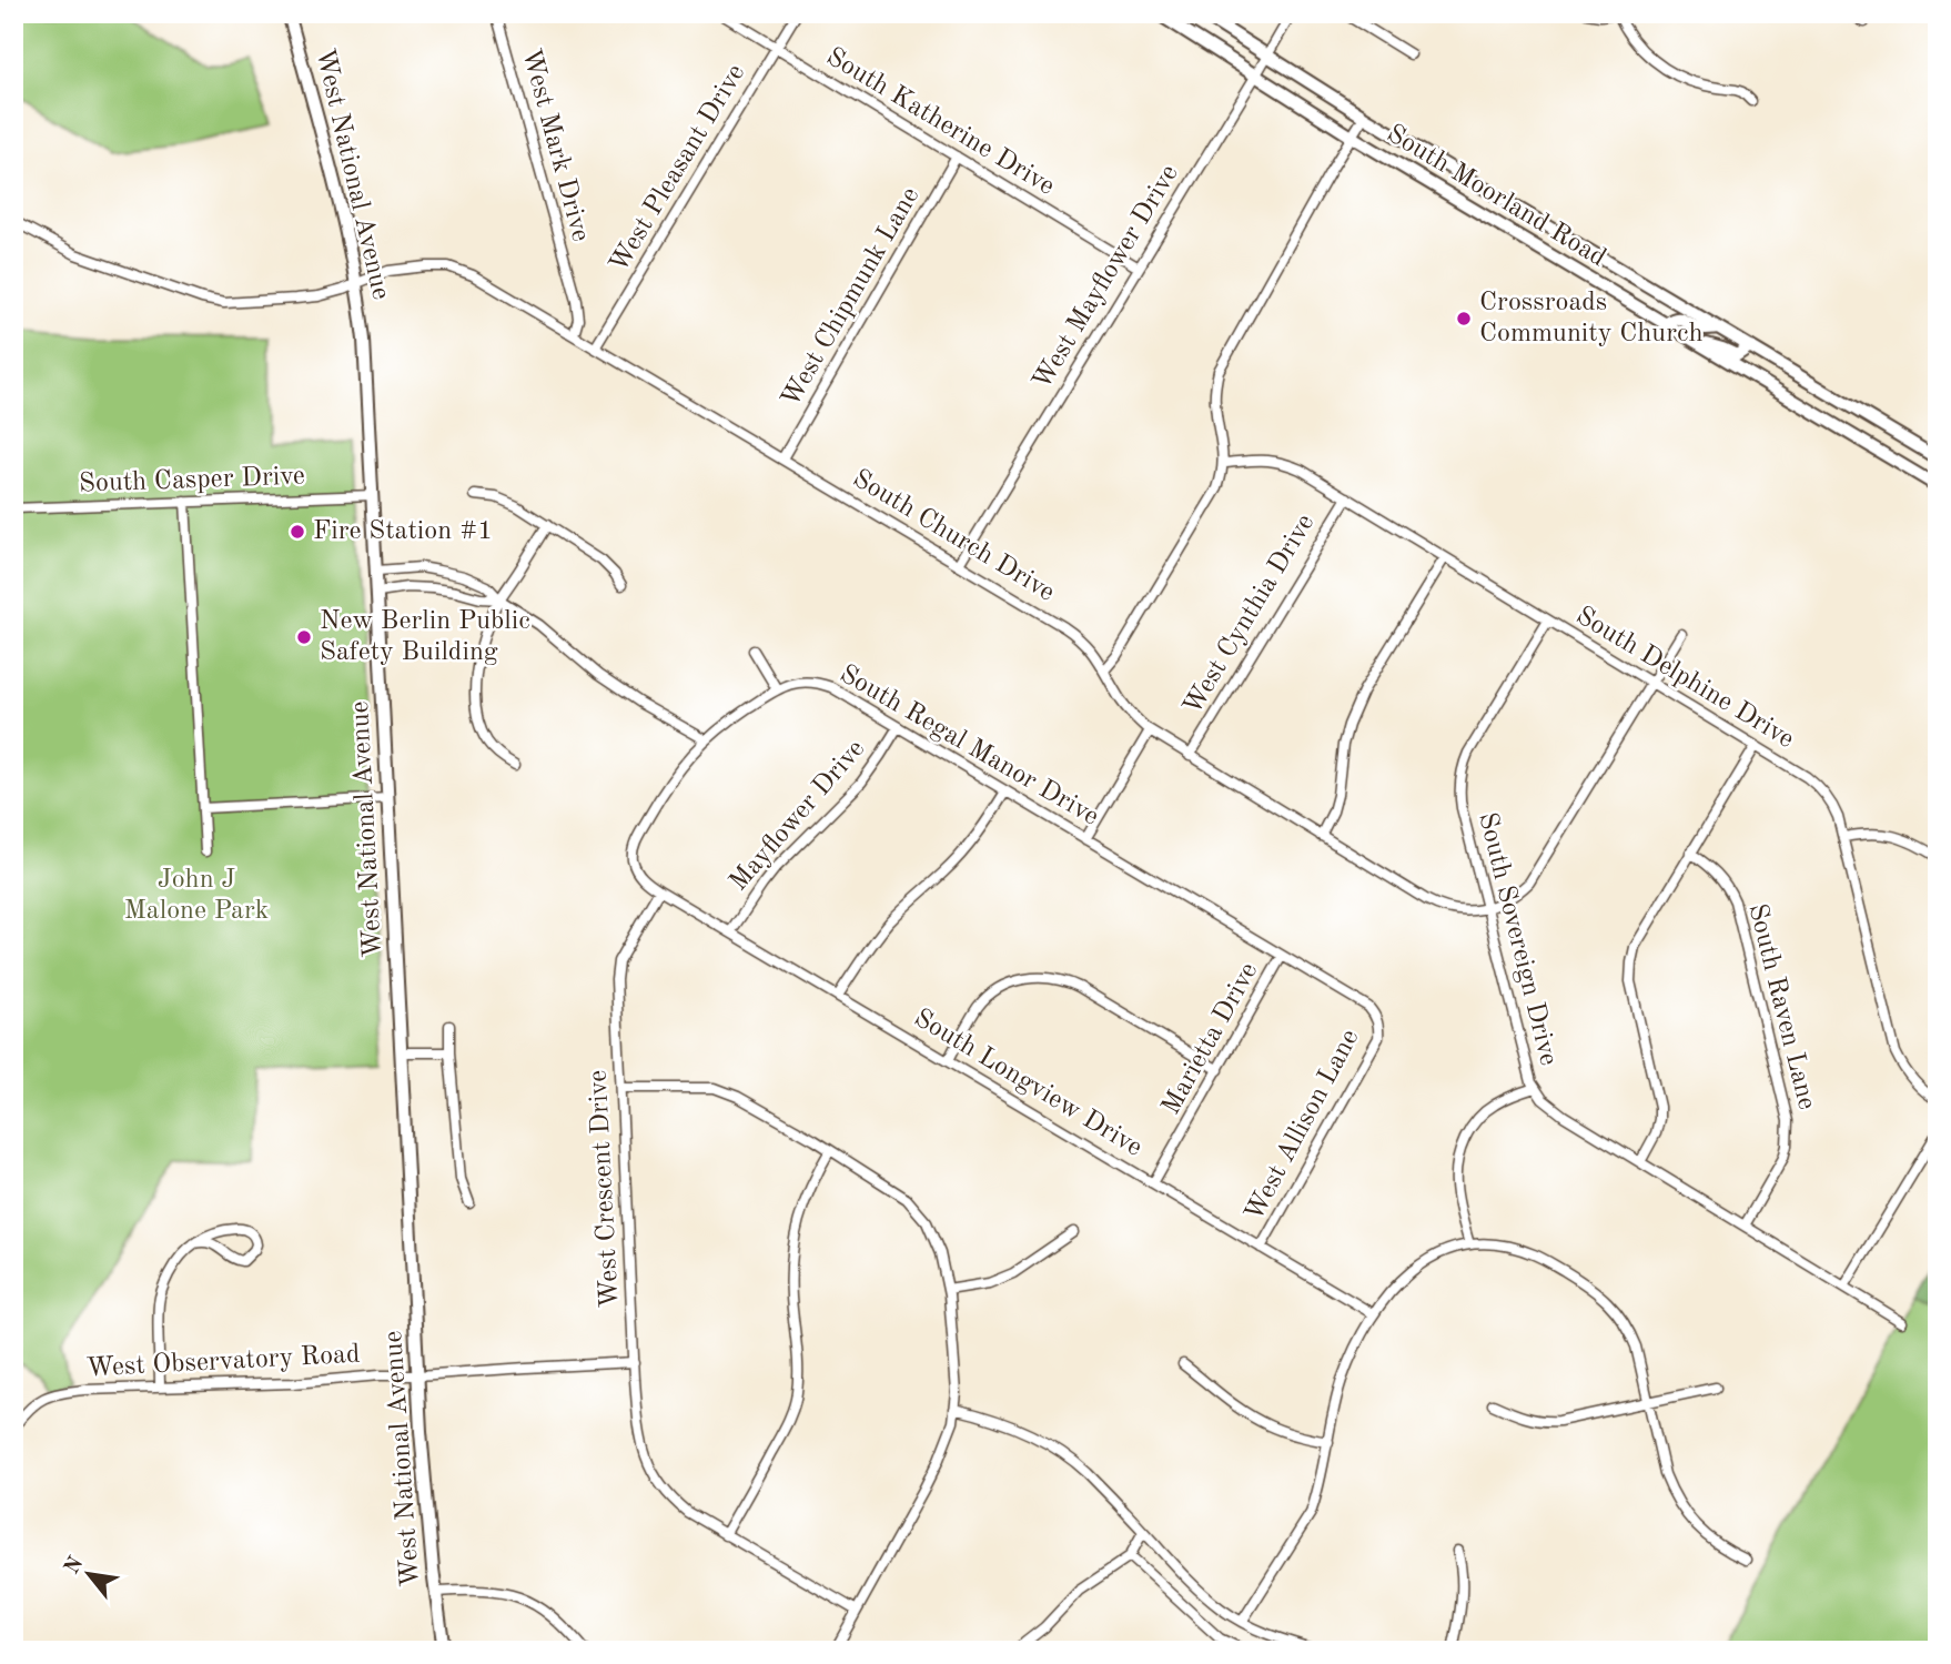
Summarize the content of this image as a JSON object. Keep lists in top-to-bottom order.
{
  "streets": {
    "main road": ["West National Avenue", "South Moorland Road"],
    "street": [
      "South Katherine Drive",
      "West Mark Drive",
      "West Pleasant Drive",
      "West Mayflower Drive",
      "West Chipmunk Lane",
      "South Casper Drive",
      "South Church Drive",
      "West Cynthia Drive",
      "South Delphine Drive",
      "South Regal Manor Drive",
      "Mayflower Drive",
      "South Sovereign Drive",
      "South Raven Lane",
      "Marietta Drive",
      "South Longview Drive",
      "West Allison Lane",
      "West Crescent Drive",
      "West Observatory Road"
    ]
  },
  "crossings": [
    ["South Katherine Drive", "West Pleasant Drive"],
    ["South Katherine Drive", "West Mayflower Drive"],
    ["South Katherine Drive", "West Chipmunk Lane"],
    ["West Mark Drive", "South Church Drive"],
    ["West Pleasant Drive", "South Church Drive"],
    ["West National Avenue", "South Casper Drive"],
    ["West National Avenue", "South Church Drive"],
    ["West National Avenue", "West Observatory Road"],
    ["South Moorland Road", "West Mayflower Drive"],
    ["West Mayflower Drive", "South Church Drive"],
    ["West Chipmunk Lane", "South Church Drive"],
    ["South Church Drive", "West Cynthia Drive"],
    ["South Church Drive", "South Sovereign Drive"],
    ["West Cynthia Drive", "South Delphine Drive"],
    ["West Cynthia Drive", "South Regal Manor Drive"],
    ["South Delphine Drive", "South Sovereign Drive"],
    ["South Regal Manor Drive", "Mayflower Drive"],
    ["South Regal Manor Drive", "Marietta Drive"],
    ["South Regal Manor Drive", "South Longview Drive"],
    ["South Regal Manor Drive", "West Allison Lane"],
    ["South Regal Manor Drive", "West Crescent Drive"],
    ["Mayflower Drive", "South Longview Drive"],
    ["South Sovereign Drive", "South Raven Lane"],
    ["Marietta Drive", "South Longview Drive"],
    ["South Longview Drive", "West Allison Lane"],
    ["South Longview Drive", "West Crescent Drive"],
    ["West Crescent Drive", "West Observatory Road"]
  ],
  "parks": ["John J Malone Park"],
  "places": ["Crossroads Community Church", "Fire Station #1", "New Berlin Public Safety Building"],
  "north": "top left"
}
